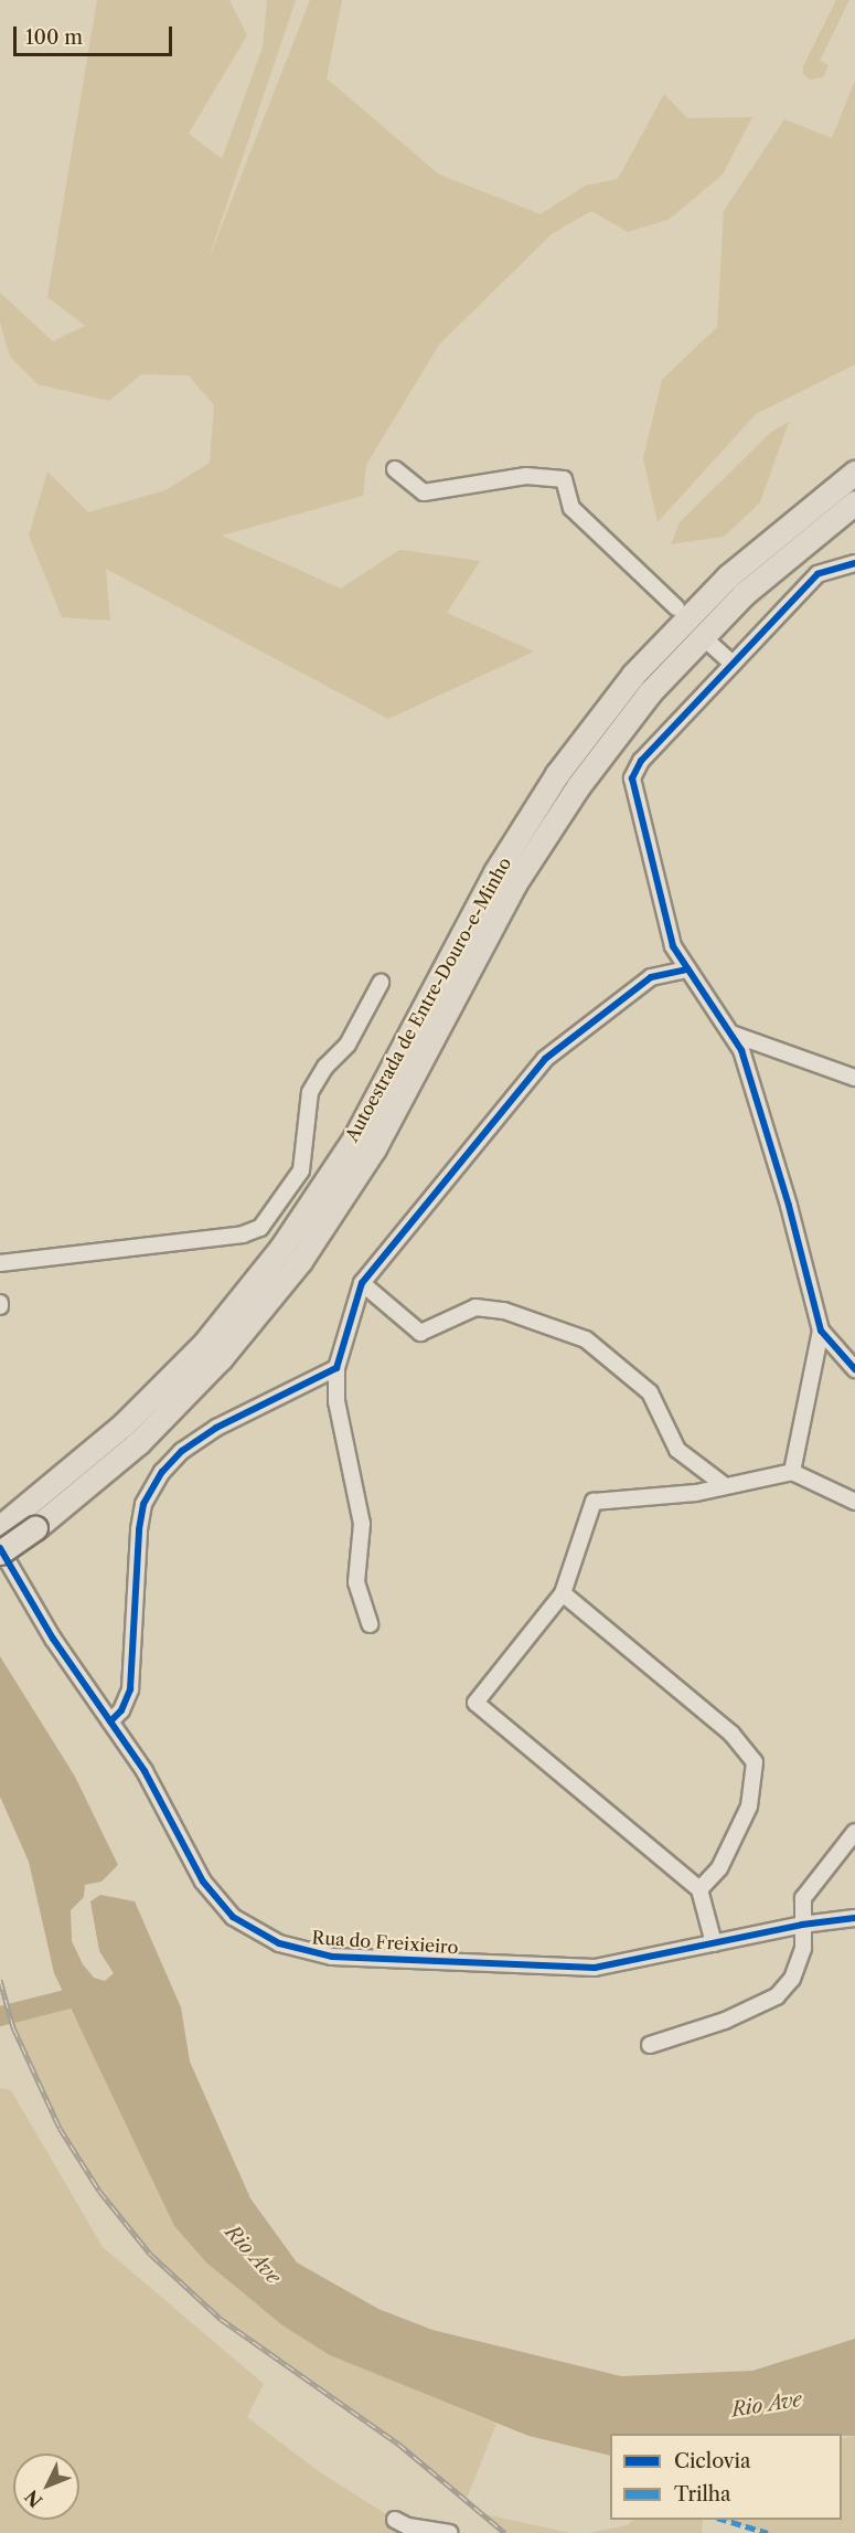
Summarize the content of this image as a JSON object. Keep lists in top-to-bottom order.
{
  "streets": {
    "highway": ["Autoestrada de Entre-Douro-e-Minho"],
    "street": ["Rua do Freixieiro"]
  },
  "crossings": [
    ["Autoestrada de Entre-Douro-e-Minho", "Rua do Freixieiro"]
  ],
  "water": ["Rio Ave"],
  "legend": ["Ciclovia", "Trilha"],
  "scale_bar": "100 m",
  "north": "bottom left"
}
